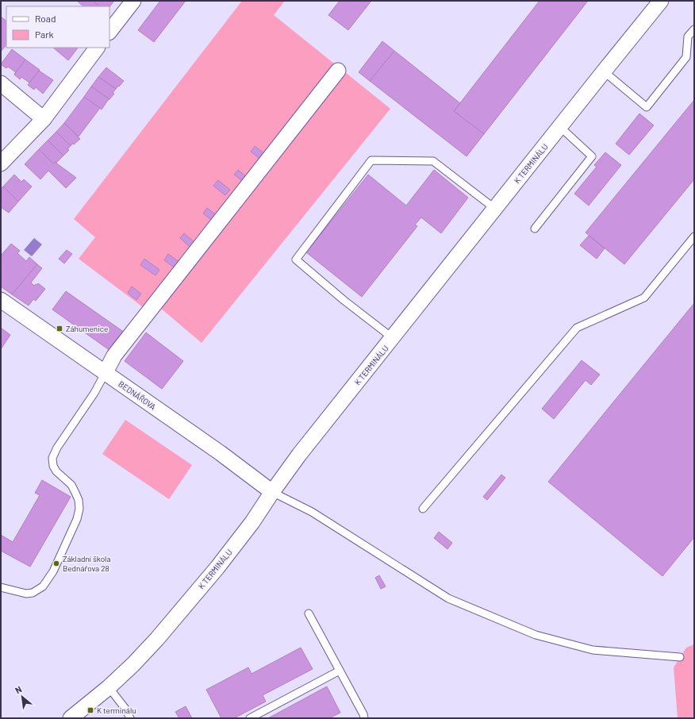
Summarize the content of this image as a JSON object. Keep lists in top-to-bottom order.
{
  "streets": {
    "street": ["K TERMINÁLU", "BEDNÁŘOVA"]
  },
  "crossings": [
    ["K TERMINÁLU", "BEDNÁŘOVA"]
  ],
  "places": {
    "transit": ["Záhumenice", "K terminálu"],
    "other": ["Základní škola Bednářova 28"]
  },
  "legend": ["Road", "Park"],
  "north": "top left"
}
